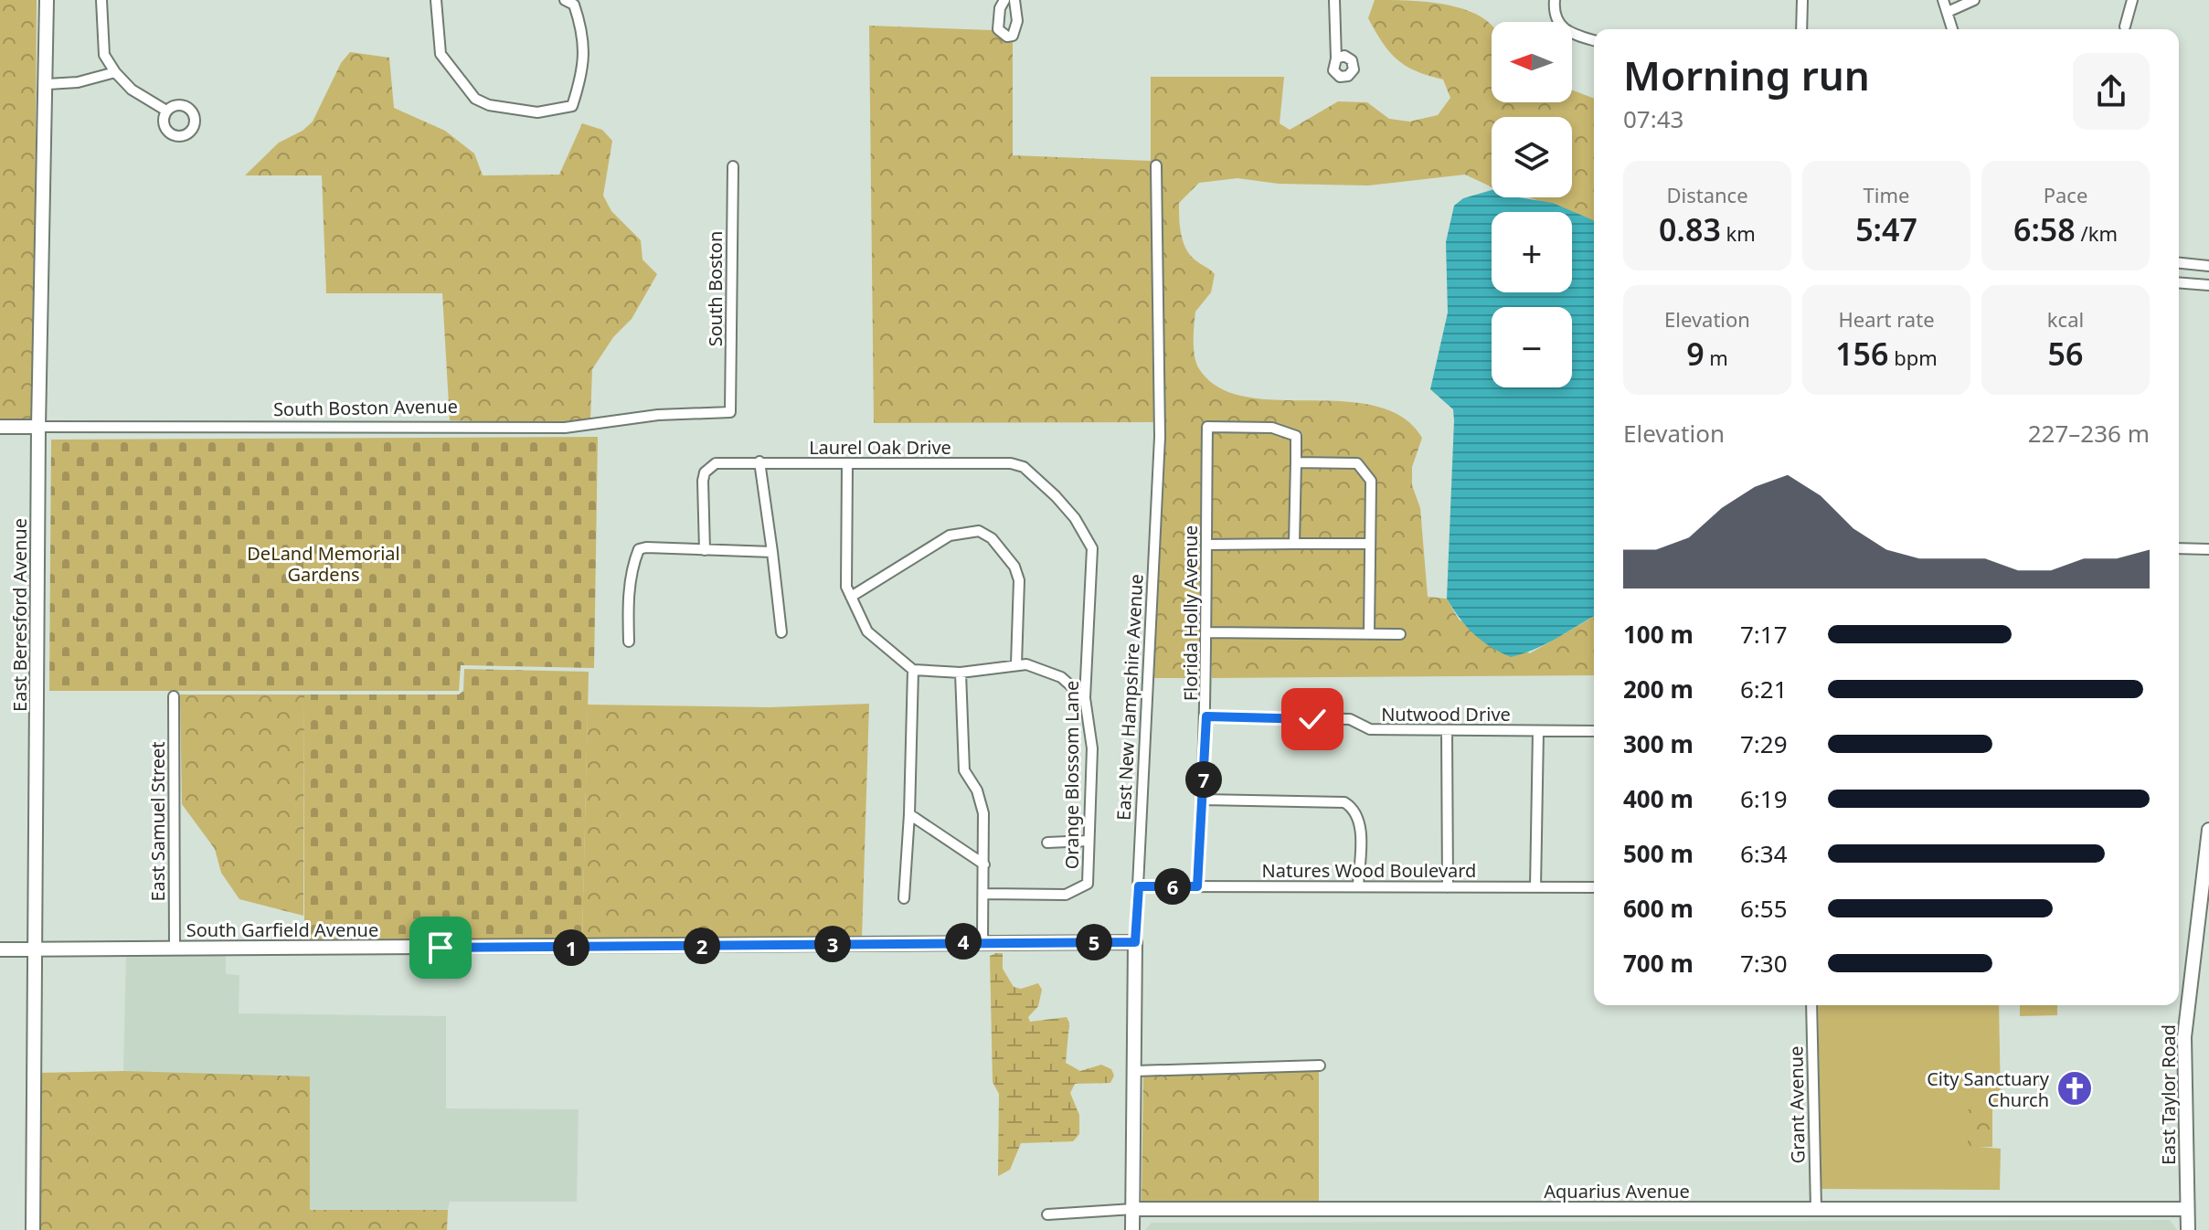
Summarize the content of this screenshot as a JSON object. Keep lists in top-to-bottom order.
{
  "streets": {
    "street": [
      "South Boston",
      "South Boston Avenue",
      "Laurel Oak Drive",
      "Florida Holly Avenue",
      "East Beresford Avenue",
      "East New Hampshire Avenue",
      "Nutwood Drive",
      "Orange Blossom Lane",
      "East Samuel Street",
      "Natures Wood Boulevard",
      "South Garfield Avenue",
      "East Taylor Road",
      "Grant Avenue",
      "Aquarius Avenue"
    ]
  },
  "crossings": [
    ["South Boston", "South Boston Avenue"],
    ["South Boston Avenue", "East Beresford Avenue"],
    ["Laurel Oak Drive", "Orange Blossom Lane"],
    ["Florida Holly Avenue", "Nutwood Drive"],
    ["Florida Holly Avenue", "Natures Wood Boulevard"],
    ["East Beresford Avenue", "South Garfield Avenue"],
    ["East New Hampshire Avenue", "Natures Wood Boulevard"],
    ["East New Hampshire Avenue", "South Garfield Avenue"],
    ["East New Hampshire Avenue", "Aquarius Avenue"],
    ["East Samuel Street", "South Garfield Avenue"],
    ["East Taylor Road", "Aquarius Avenue"],
    ["Grant Avenue", "Aquarius Avenue"]
  ],
  "parks": ["DeLand Memorial Gardens"],
  "places": {
    "church": ["City Sanctuary Church"]
  },
  "north": "left",
  "page": {
    "map_buttons": ["+", "−"],
    "heading": ["Morning run", "07:43"],
    "stats": [
      ["Distance", "0.83 km"],
      ["Time", "5:47"],
      ["Pace", "6:58 /km"],
      ["Elevation", "9 m"],
      ["Heart rate", "156 bpm"],
      ["kcal", "56"]
    ],
    "chart": ["Elevation", "227–236 m"],
    "list": [
      {
        "name": "100 m",
        "note": "7:17"
      },
      {
        "name": "200 m",
        "note": "6:21"
      },
      {
        "name": "300 m",
        "note": "7:29"
      },
      {
        "name": "400 m",
        "note": "6:19"
      },
      {
        "name": "500 m",
        "note": "6:34"
      },
      {
        "name": "600 m",
        "note": "6:55"
      },
      {
        "name": "700 m",
        "note": "7:30"
      }
    ],
    "pins": [
      "7",
      "6",
      "4",
      "5",
      "3",
      "2",
      "1"
    ]
  }
}
